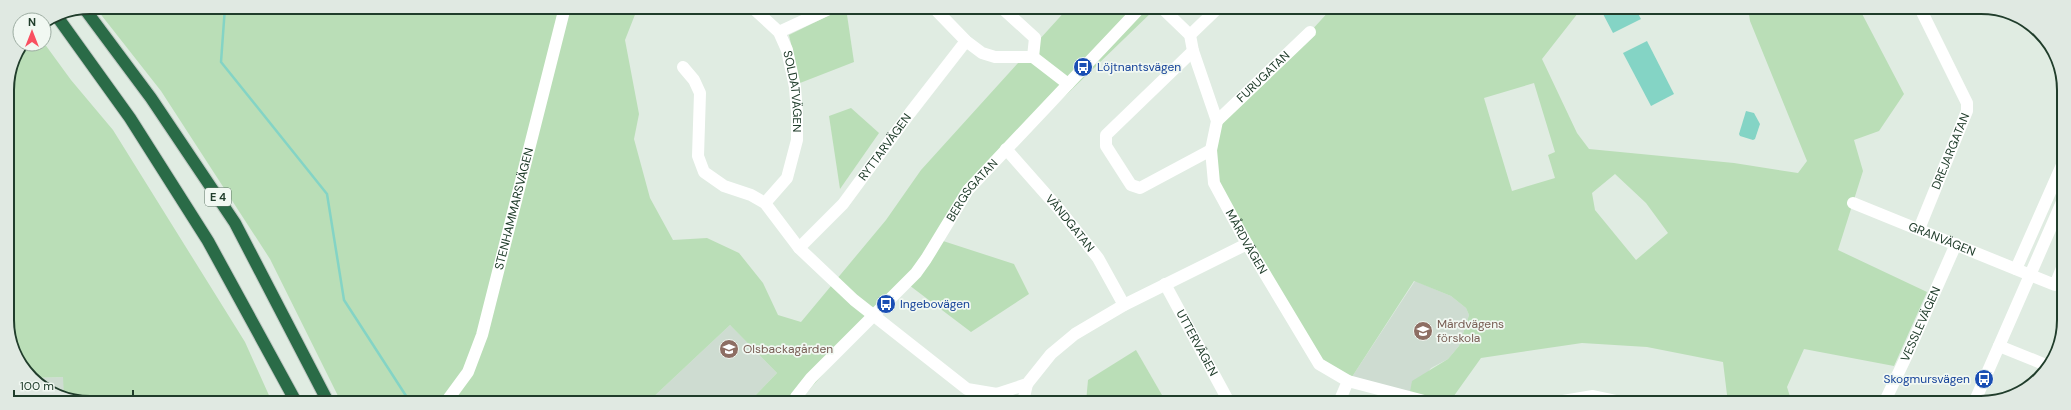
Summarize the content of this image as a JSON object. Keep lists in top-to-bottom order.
{
  "streets": {
    "highway": ["E 4"],
    "street": [
      "FURUGATAN",
      "SOLDATVÄGEN",
      "RYTTARVÄGEN",
      "DREJARGATAN",
      "BERGSGATAN",
      "STENHAMMARSVÄGEN",
      "VÄNDGATAN",
      "GRANVÄGEN",
      "MÅRDVÄGEN",
      "VESSLEVÄGEN",
      "UTTERVÄGEN"
    ]
  },
  "crossings": [
    ["FURUGATAN", "MÅRDVÄGEN"],
    ["DREJARGATAN", "GRANVÄGEN"],
    ["BERGSGATAN", "VÄNDGATAN"],
    ["GRANVÄGEN", "VESSLEVÄGEN"]
  ],
  "places": {
    "bus stop": ["Löjtnantsvägen", "Ingebovägen", "Skogmursvägen"],
    "school or university": ["Mårdvägens förskola", "Olsbackagården"]
  },
  "scale_bar": "100 m",
  "north": "top"
}
